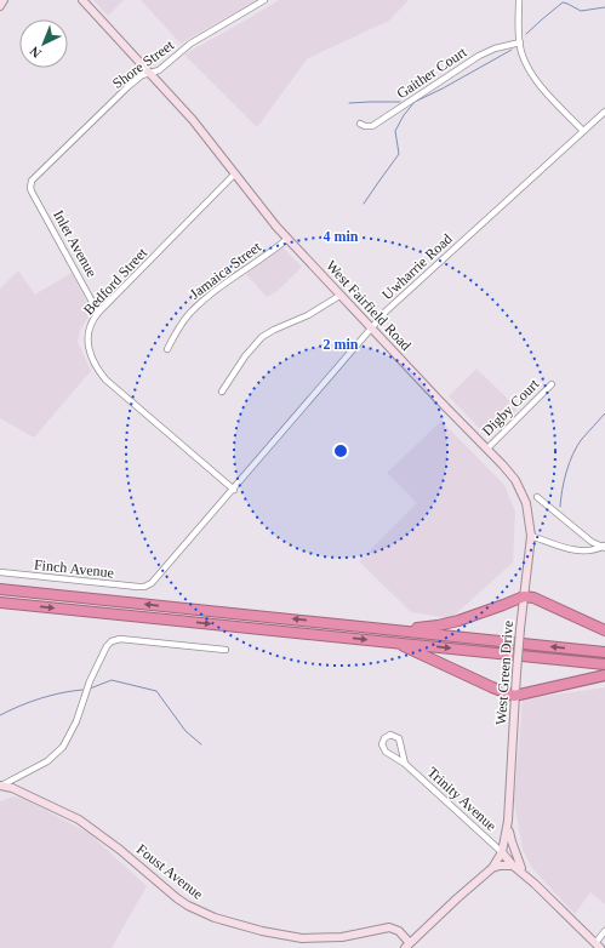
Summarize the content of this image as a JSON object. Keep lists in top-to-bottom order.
{
  "streets": {
    "main road": [
      "West Fairfield Road",
      "West Green Drive",
      "Trinity Avenue",
      "Foust Avenue"
    ],
    "street": [
      "Shore Street",
      "Gaither Court",
      "Inlet Avenue",
      "Uwharrie Road",
      "Jamaica Street",
      "Bedford Street",
      "Digby Court",
      "Finch Avenue"
    ]
  },
  "crossings": [
    ["Shore Street", "Inlet Avenue"],
    ["Shore Street", "West Fairfield Road"],
    ["Inlet Avenue", "Bedford Street"],
    ["Uwharrie Road", "Bedford Street"],
    ["Uwharrie Road", "West Fairfield Road"],
    ["Uwharrie Road", "Finch Avenue"],
    ["Jamaica Street", "West Fairfield Road"],
    ["Bedford Street", "West Fairfield Road"],
    ["West Fairfield Road", "Digby Court"],
    ["West Fairfield Road", "West Green Drive"],
    ["West Green Drive", "Trinity Avenue"],
    ["West Green Drive", "Foust Avenue"]
  ],
  "north": "bottom left",
  "rings": ["4 min", "2 min"]
}
